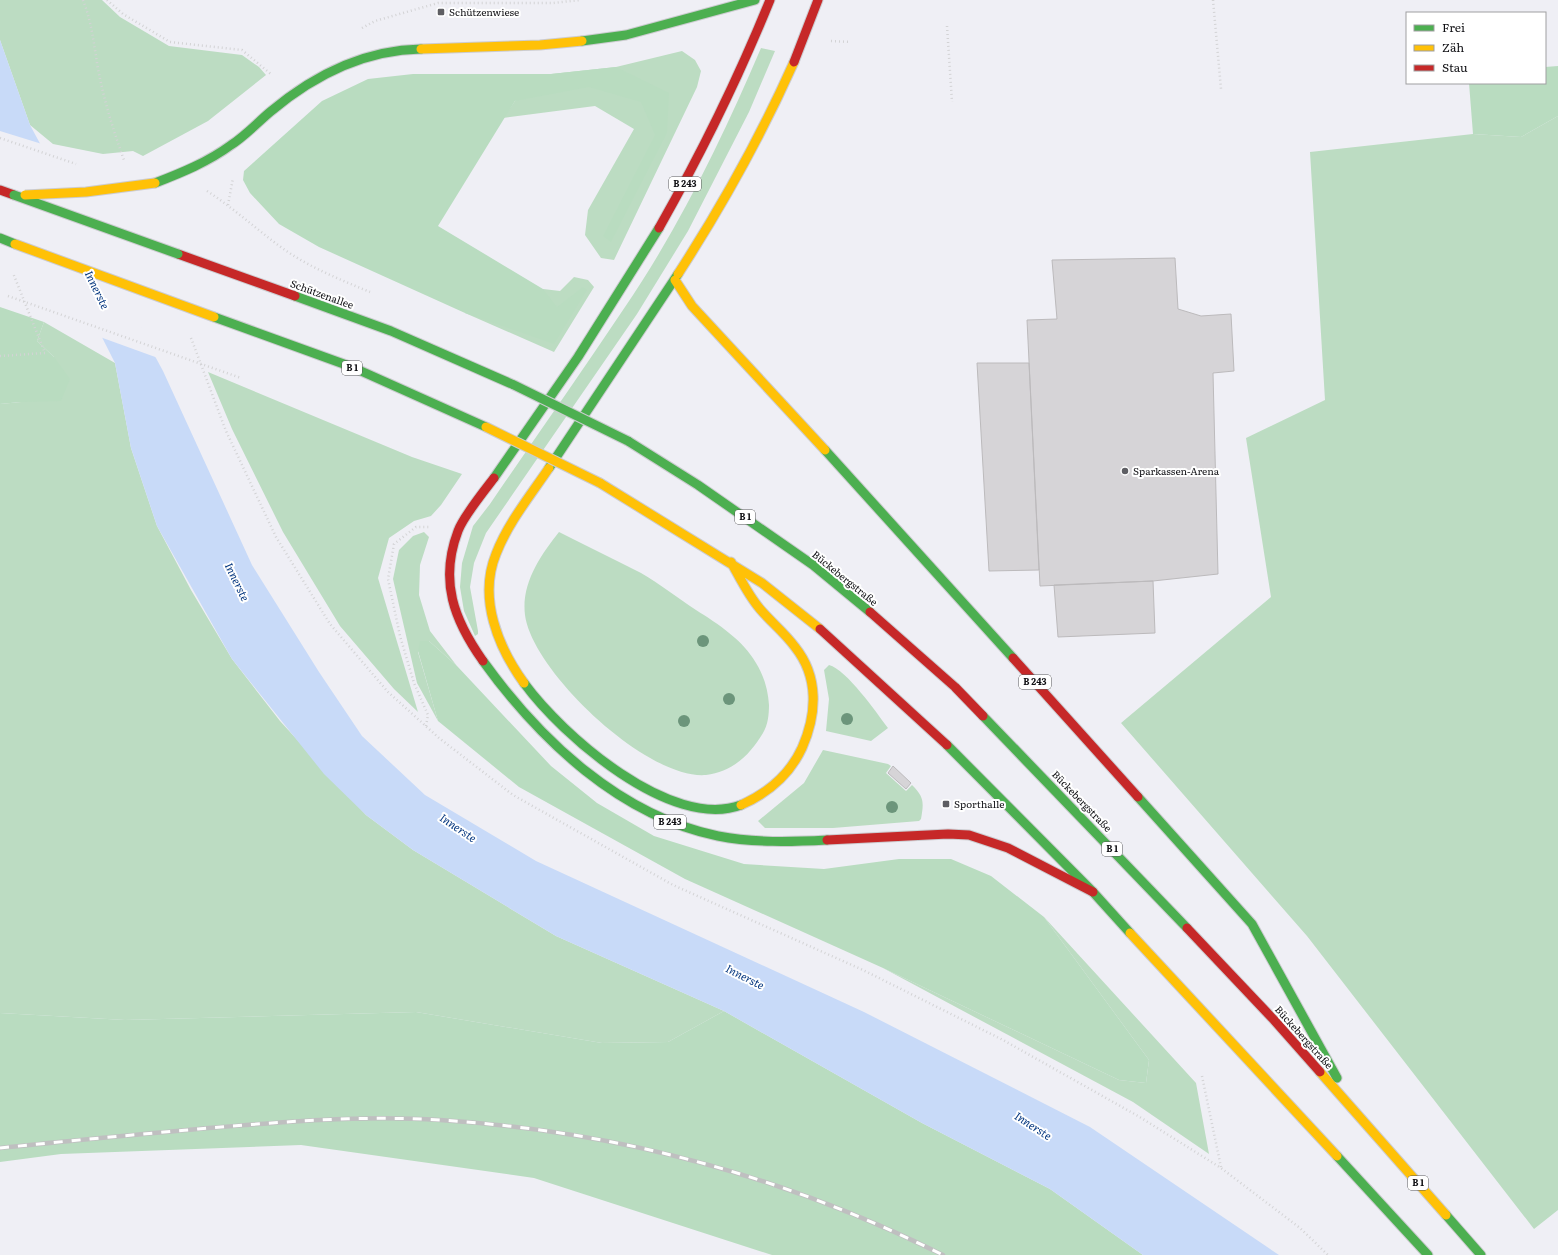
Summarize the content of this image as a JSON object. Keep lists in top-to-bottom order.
{
  "streets": {
    "highway": [
      "B 243",
      "Schützenallee",
      "B 1",
      "Bückebergstraße"
    ]
  },
  "crossings": [
    ["B 243", "B 1"],
    ["B 243", "Bückebergstraße"],
    ["Schützenallee", "Bückebergstraße"]
  ],
  "water": ["Innerste"],
  "places": {
    "transit": ["Schützenwiese", "Sporthalle"],
    "other": ["Sparkassen-Arena"]
  },
  "legend": ["Frei", "Zäh", "Stau"]
}
